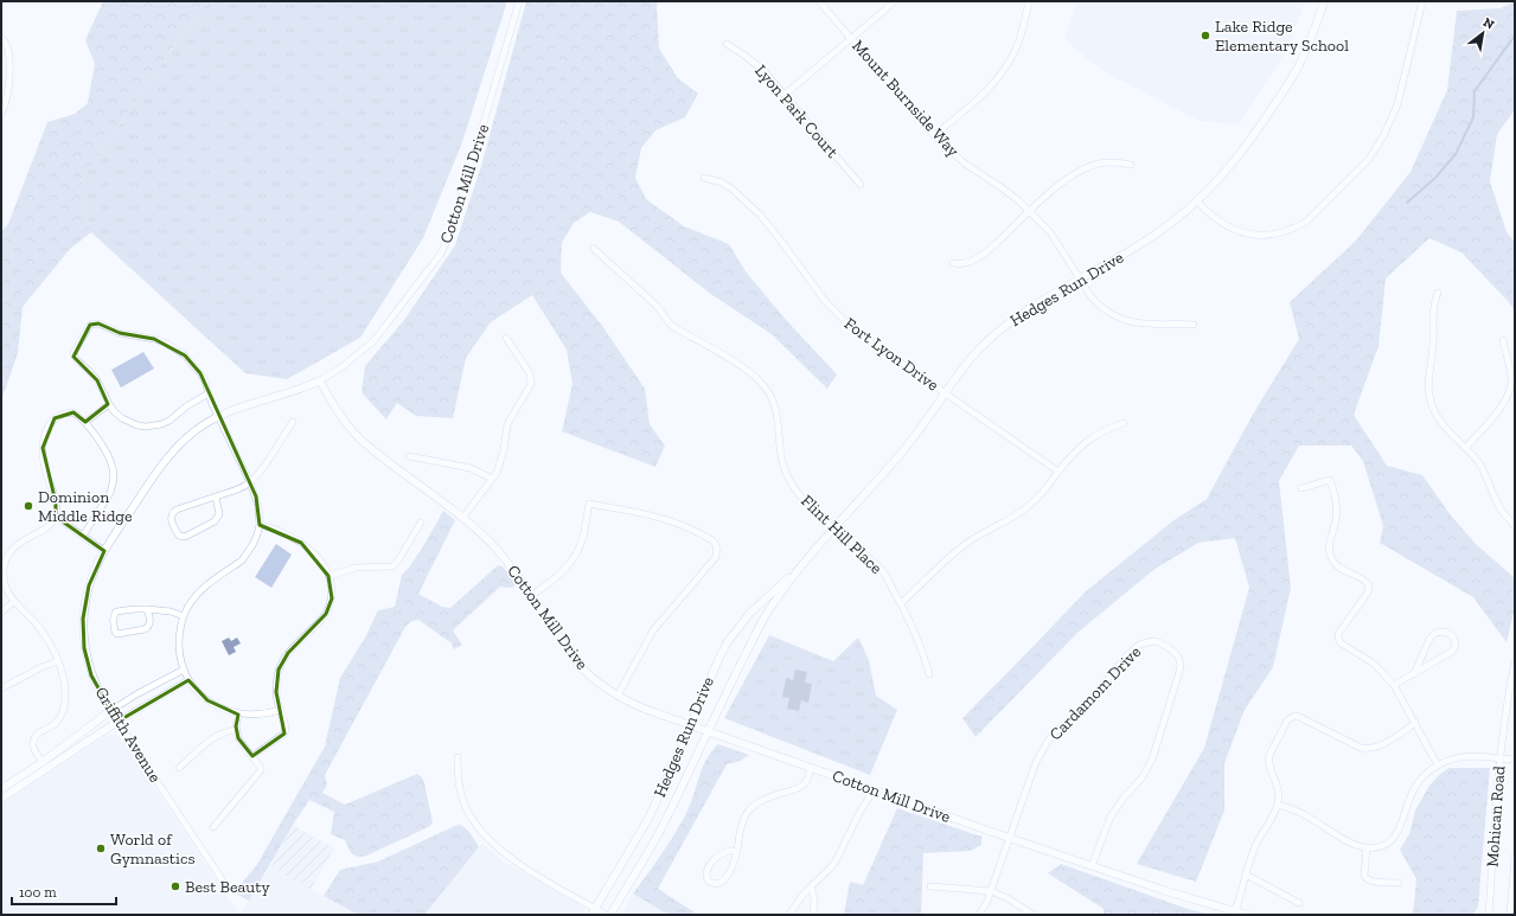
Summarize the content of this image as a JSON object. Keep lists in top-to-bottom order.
{
  "streets": {
    "street": [
      "Mount Burnside Way",
      "Lyon Park Court",
      "Cotton Mill Drive",
      "Hedges Run Drive",
      "Fort Lyon Drive",
      "Flint Hill Place",
      "Cardamom Drive",
      "Griffith Avenue",
      "Mohican Road"
    ]
  },
  "crossings": [
    ["Mount Burnside Way", "Hedges Run Drive"],
    ["Cotton Mill Drive", "Hedges Run Drive"],
    ["Cotton Mill Drive", "Cardamom Drive"],
    ["Cotton Mill Drive", "Griffith Avenue"],
    ["Hedges Run Drive", "Fort Lyon Drive"],
    ["Hedges Run Drive", "Flint Hill Place"]
  ],
  "places": [
    "Lake Ridge Elementary School",
    "Dominion Middle Ridge",
    "World of Gymnastics",
    "Best Beauty"
  ],
  "scale_bar": "100 m",
  "north": "top right"
}
